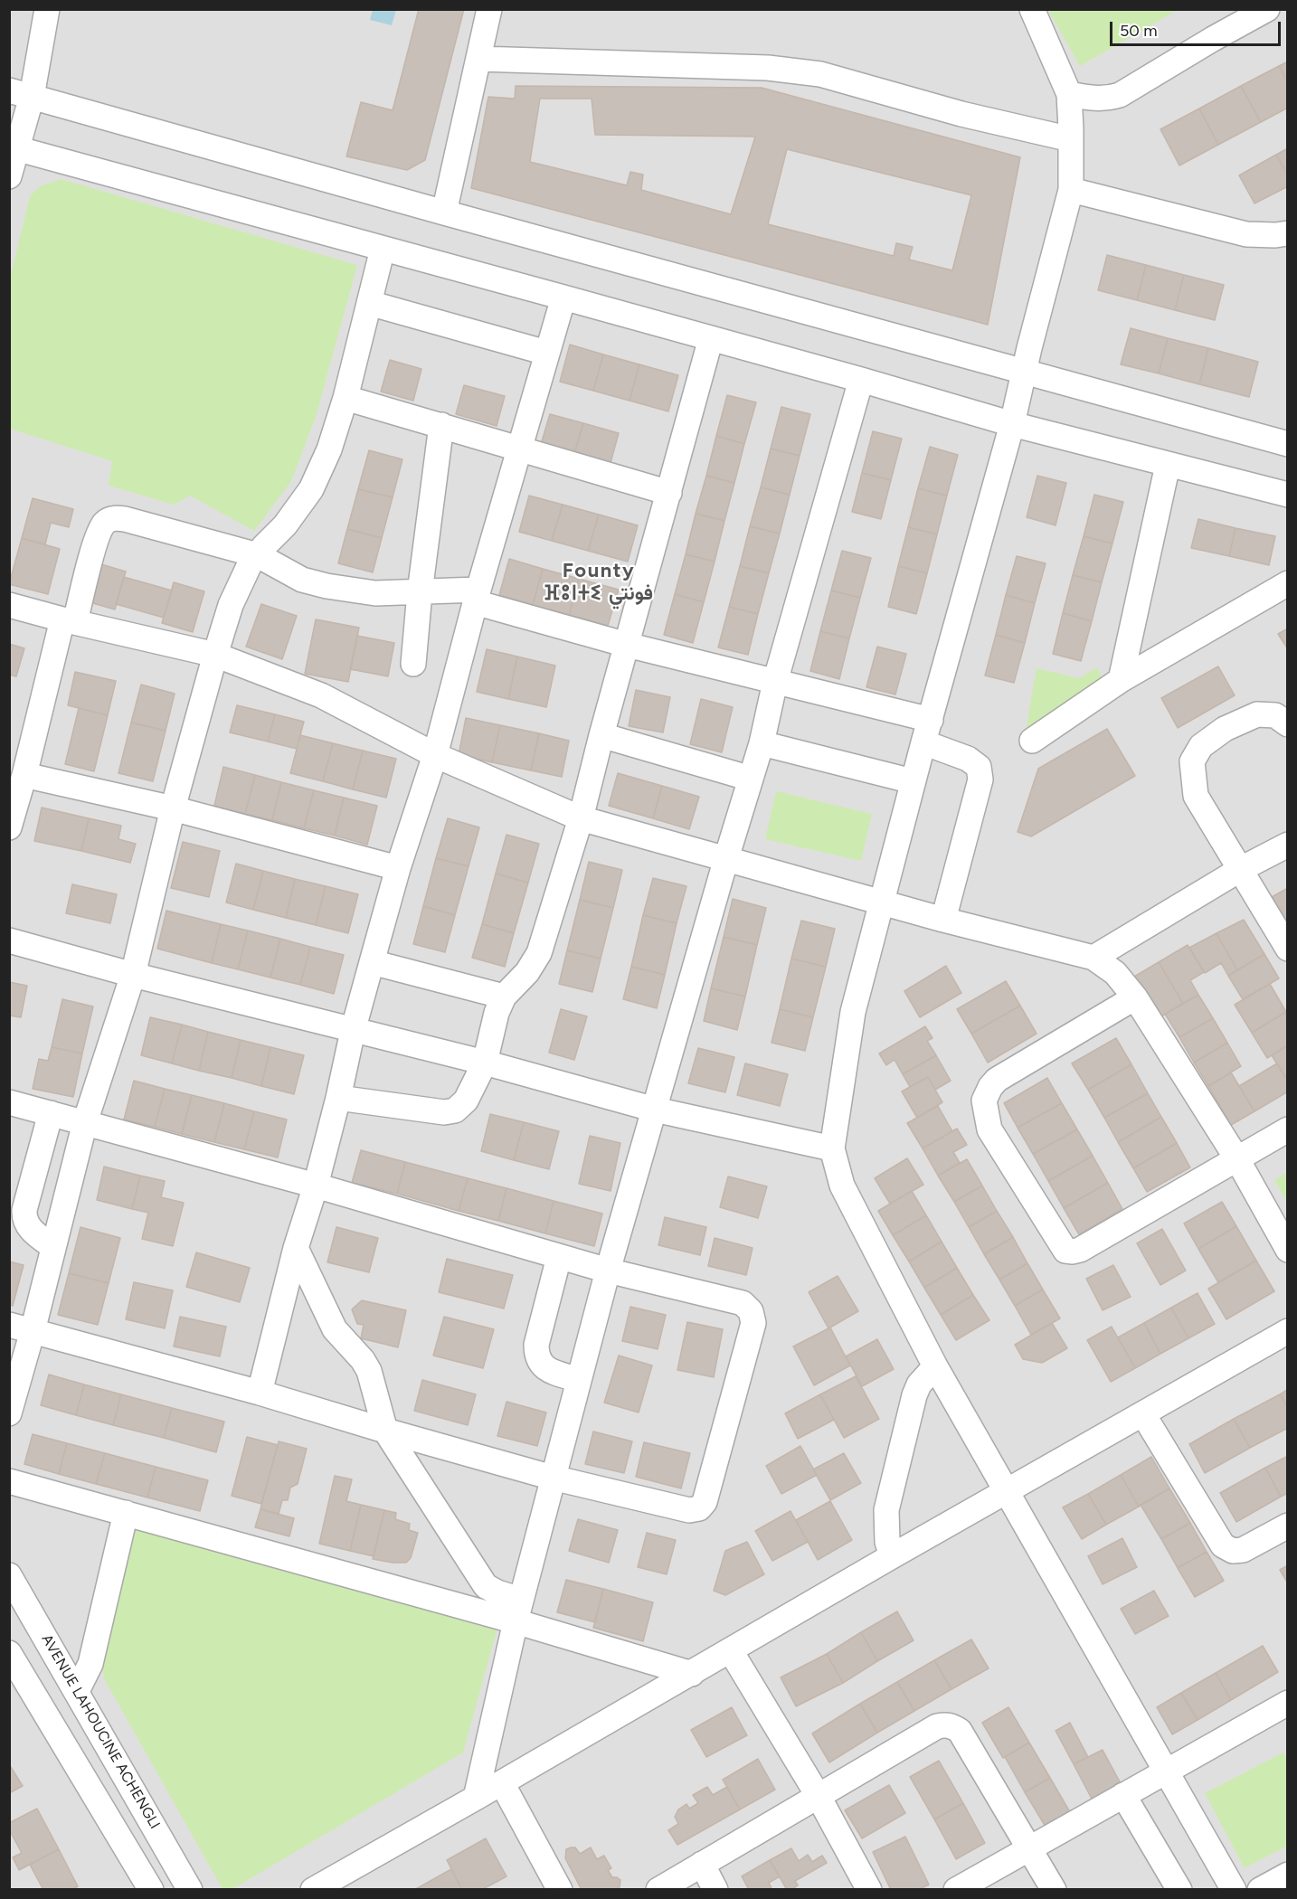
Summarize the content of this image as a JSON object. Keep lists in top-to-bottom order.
{
  "streets": {
    "street": ["AVENUE LAHOUCINE ACHENGLI"]
  },
  "districts": ["Founty ⴼⵓⵏⵜⵉ فونتي"],
  "scale_bar": "50 m"
}
